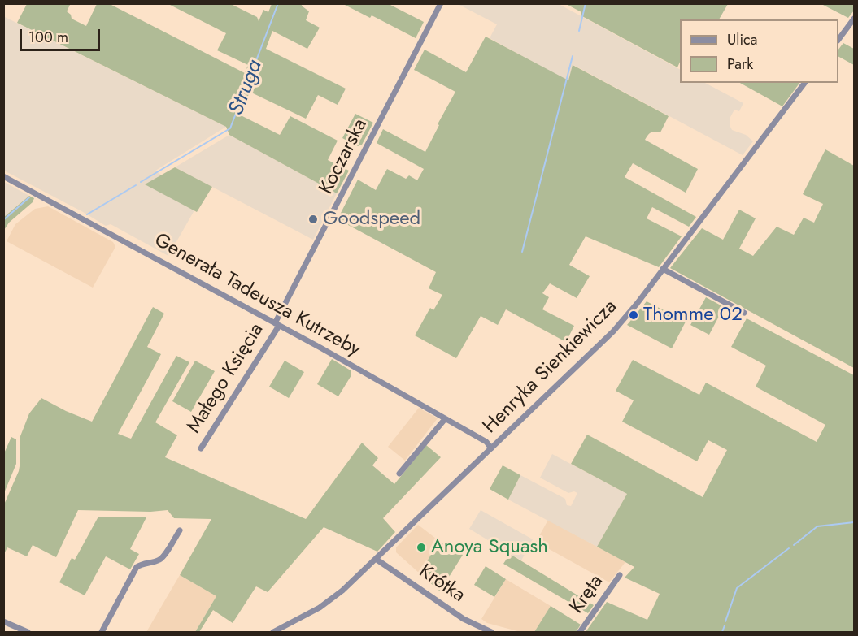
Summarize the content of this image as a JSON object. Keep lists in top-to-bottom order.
{
  "streets": {
    "street": [
      "Koczarska",
      "Generała Tadeusza Kutrzeby",
      "Henryka Sienkiewicza",
      "Małego Księcia",
      "Krótka",
      "Kręta"
    ]
  },
  "crossings": [
    ["Koczarska", "Generała Tadeusza Kutrzeby"],
    ["Koczarska", "Małego Księcia"],
    ["Generała Tadeusza Kutrzeby", "Henryka Sienkiewicza"],
    ["Generała Tadeusza Kutrzeby", "Małego Księcia"],
    ["Henryka Sienkiewicza", "Krótka"]
  ],
  "water": ["Struga"],
  "places": ["Goodspeed", "Thomme 02", "Anoya Squash"],
  "legend": ["Ulica", "Park"],
  "scale_bar": "100 m"
}
